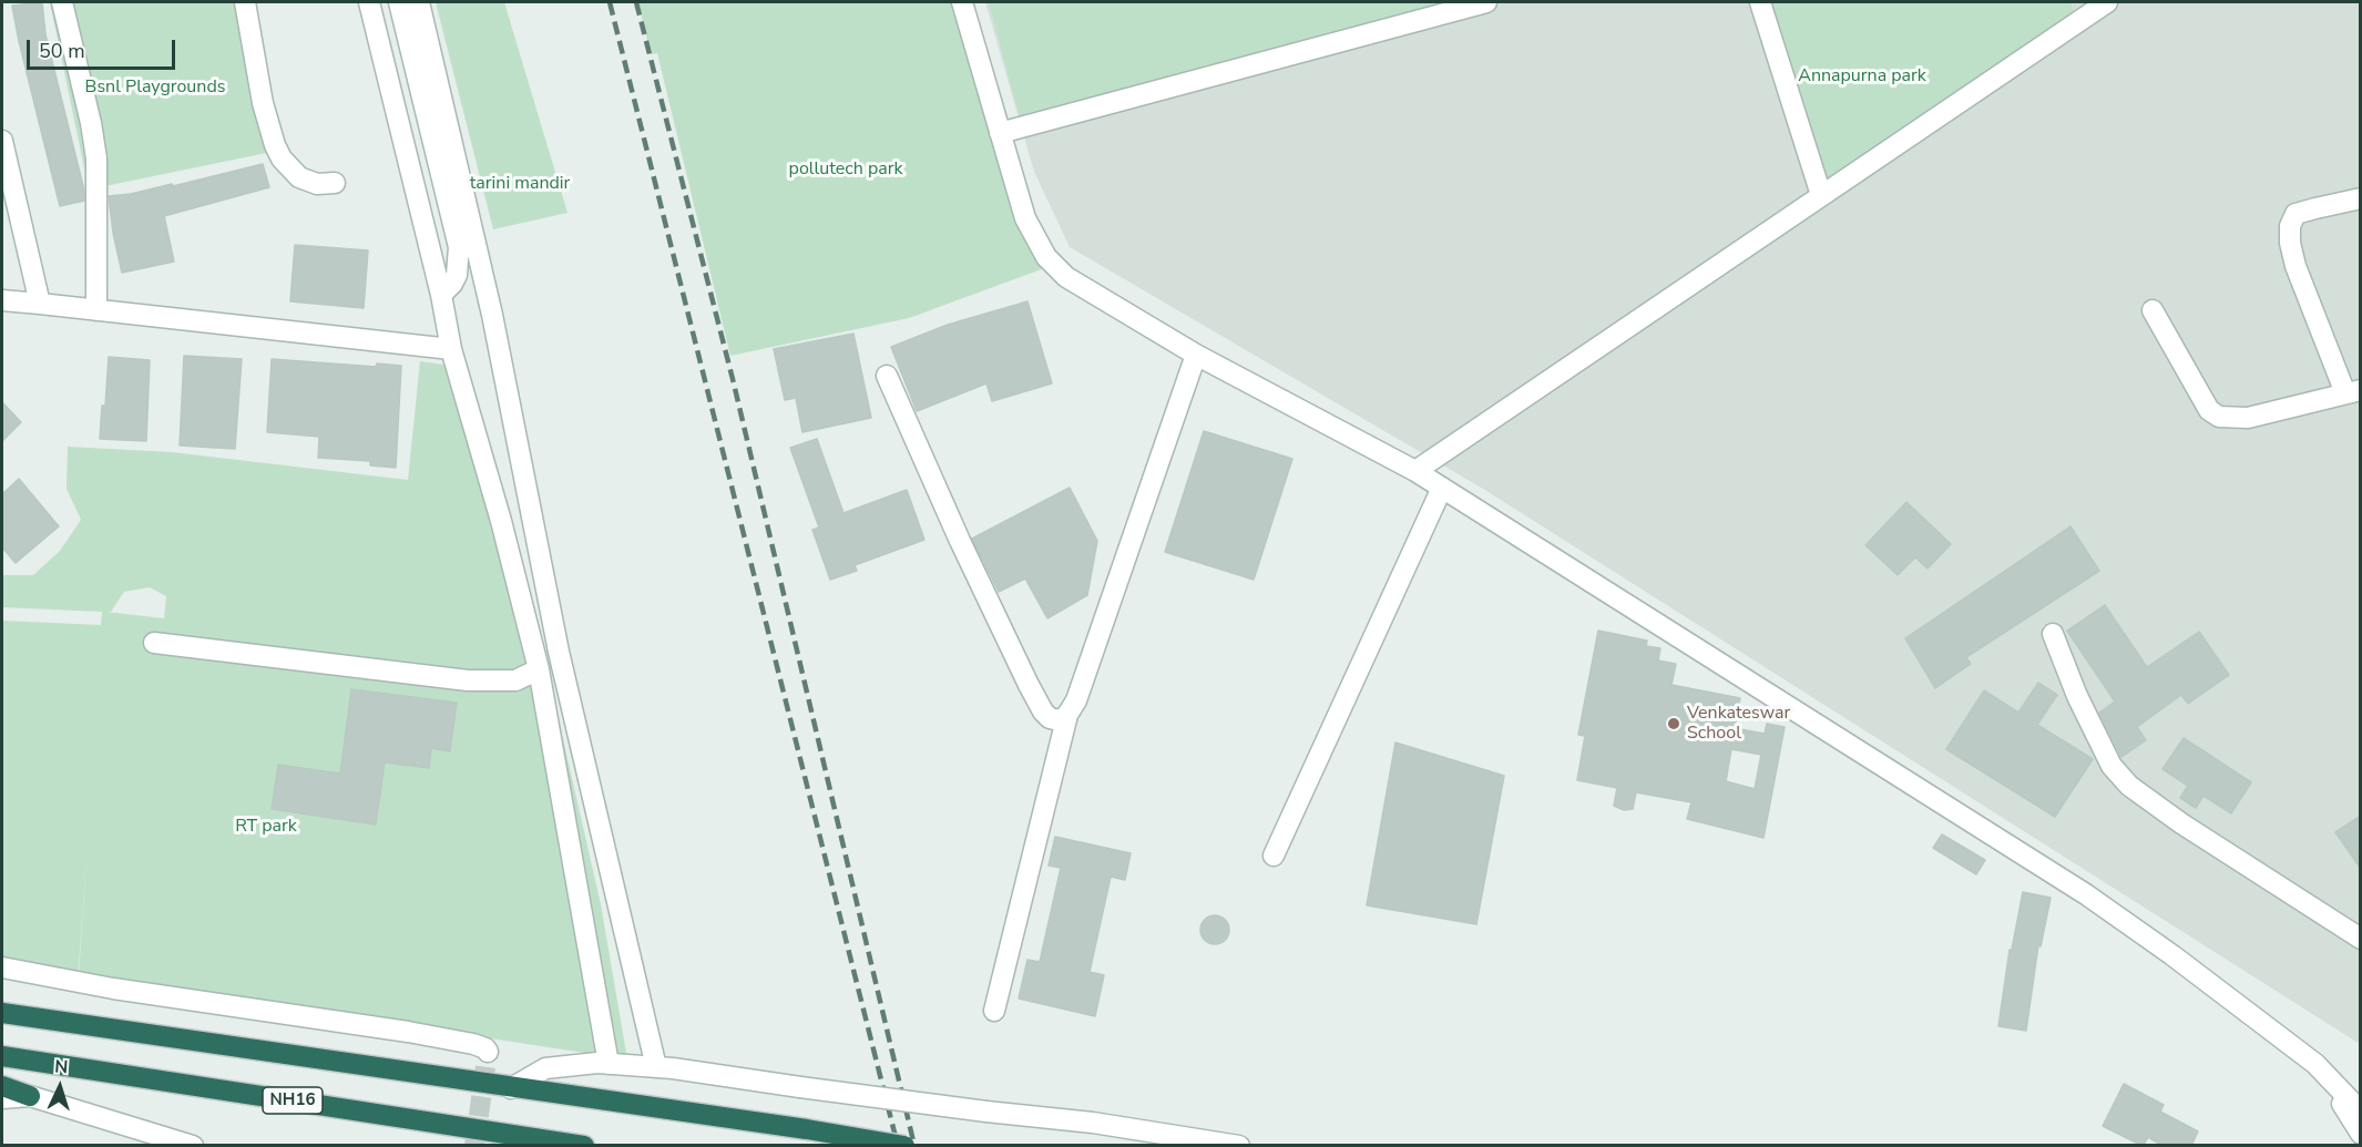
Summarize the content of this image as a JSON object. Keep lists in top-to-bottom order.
{
  "streets": {
    "highway": ["NH16"]
  },
  "parks": [
    "Annapurna park",
    "Bsnl Playgrounds",
    "pollutech park",
    "tarini mandir",
    "RT park"
  ],
  "places": ["Venkateswar School"],
  "scale_bar": "50 m",
  "north": "top"
}
